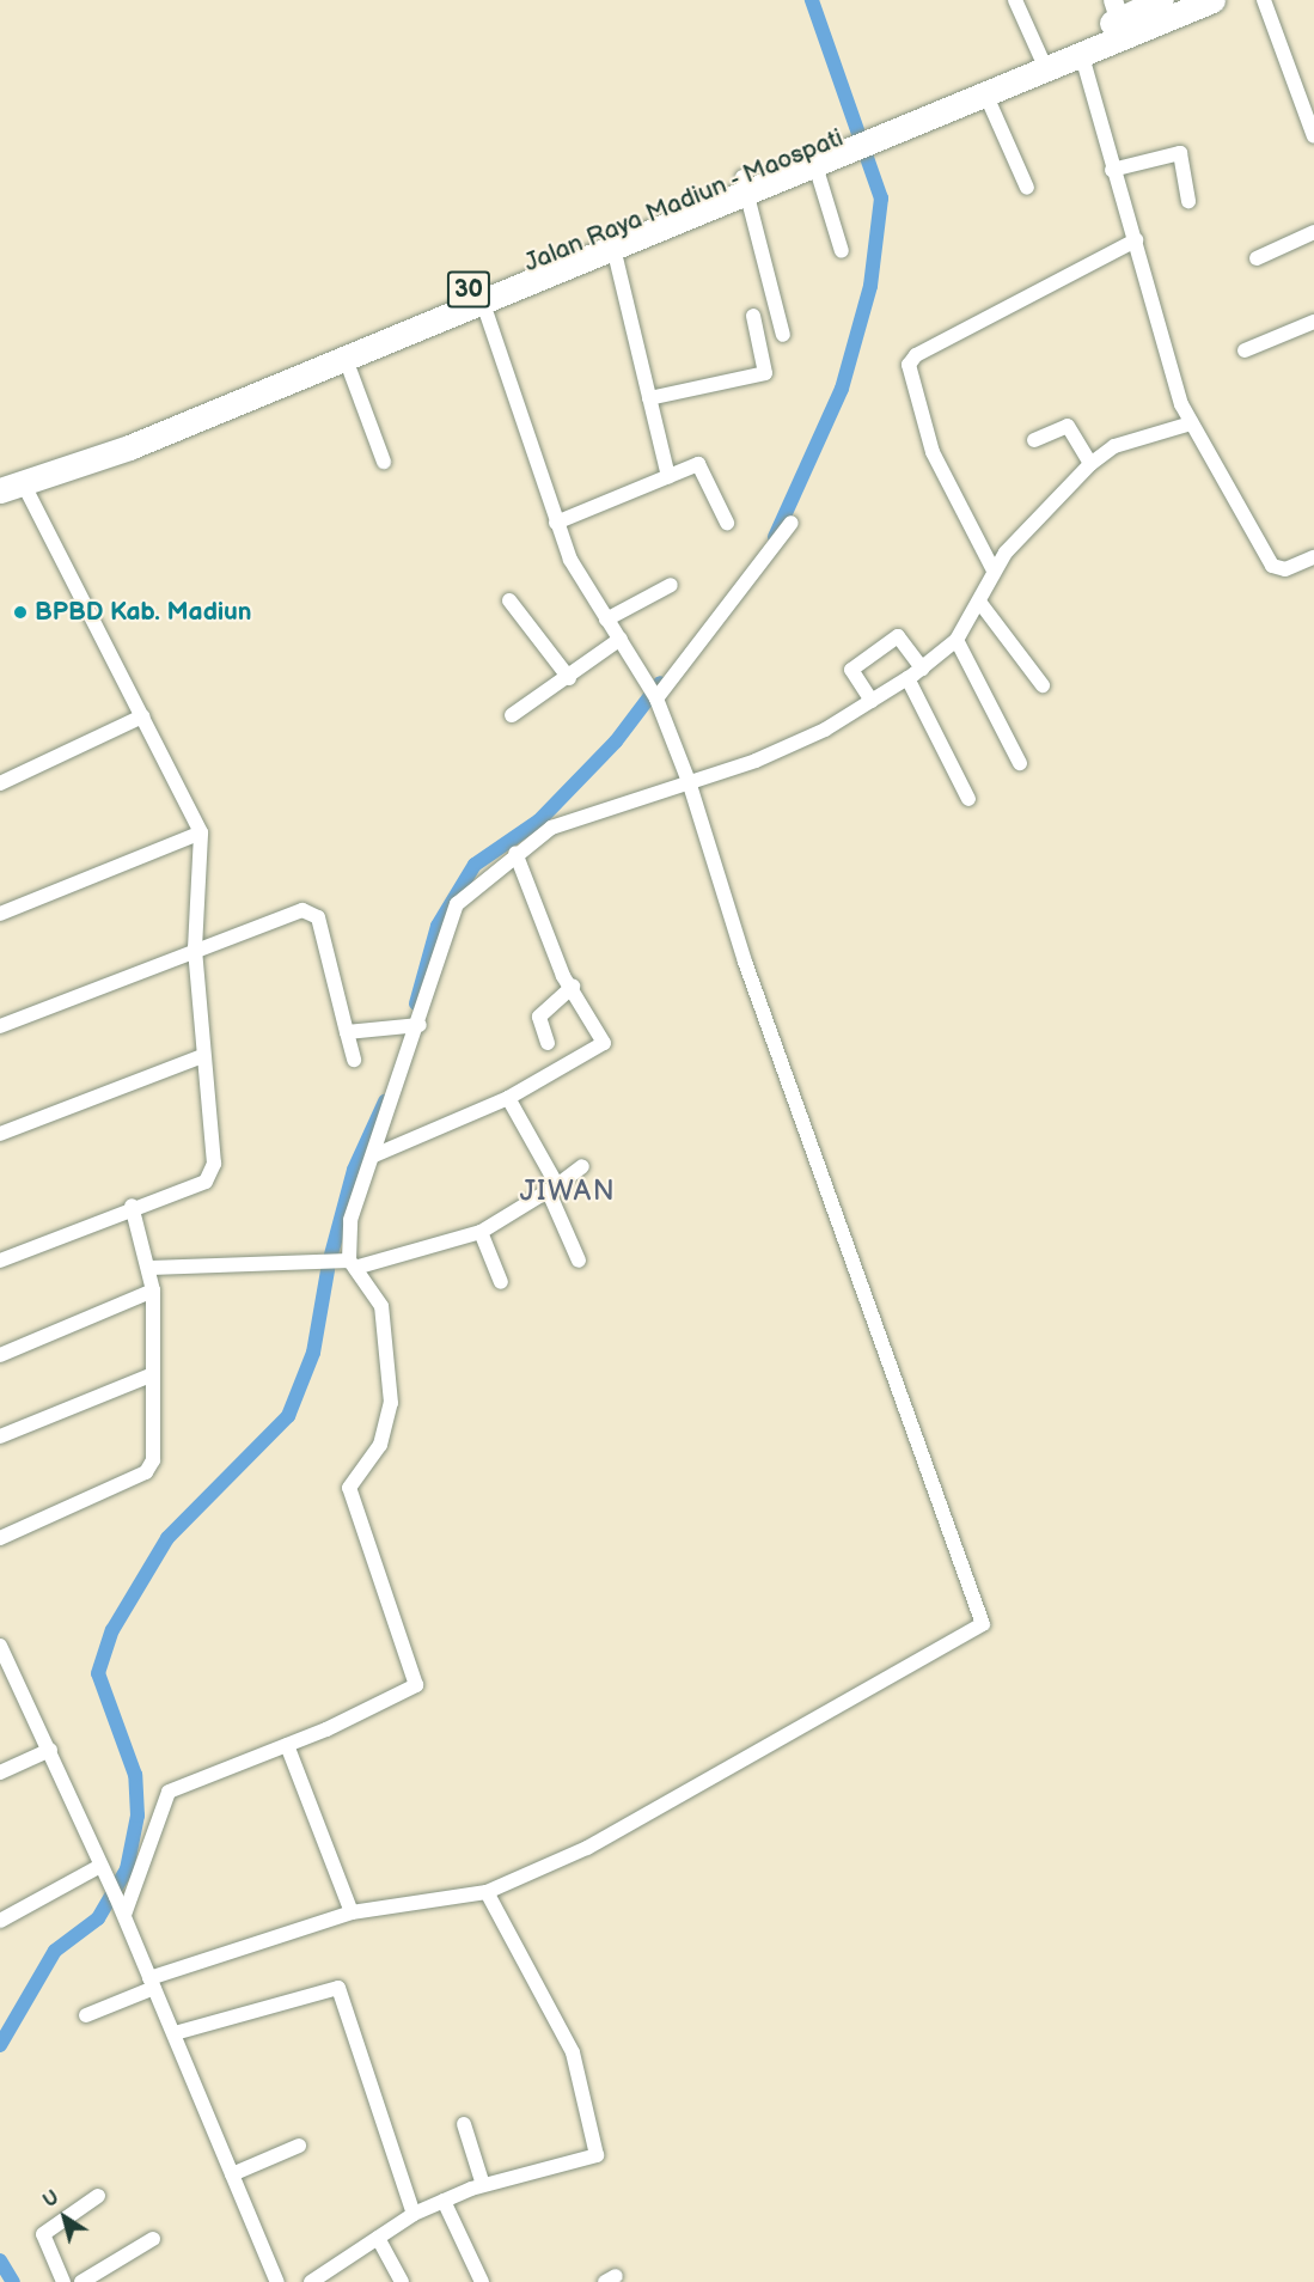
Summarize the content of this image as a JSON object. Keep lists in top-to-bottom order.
{
  "streets": {
    "highway": ["Jalan Raya Madiun - Maospati", "30"]
  },
  "crossings": [
    ["Jalan Raya Madiun - Maospati", "30"]
  ],
  "districts": ["JIWAN"],
  "places": ["BPBD Kab. Madiun"],
  "north": "top left"
}
